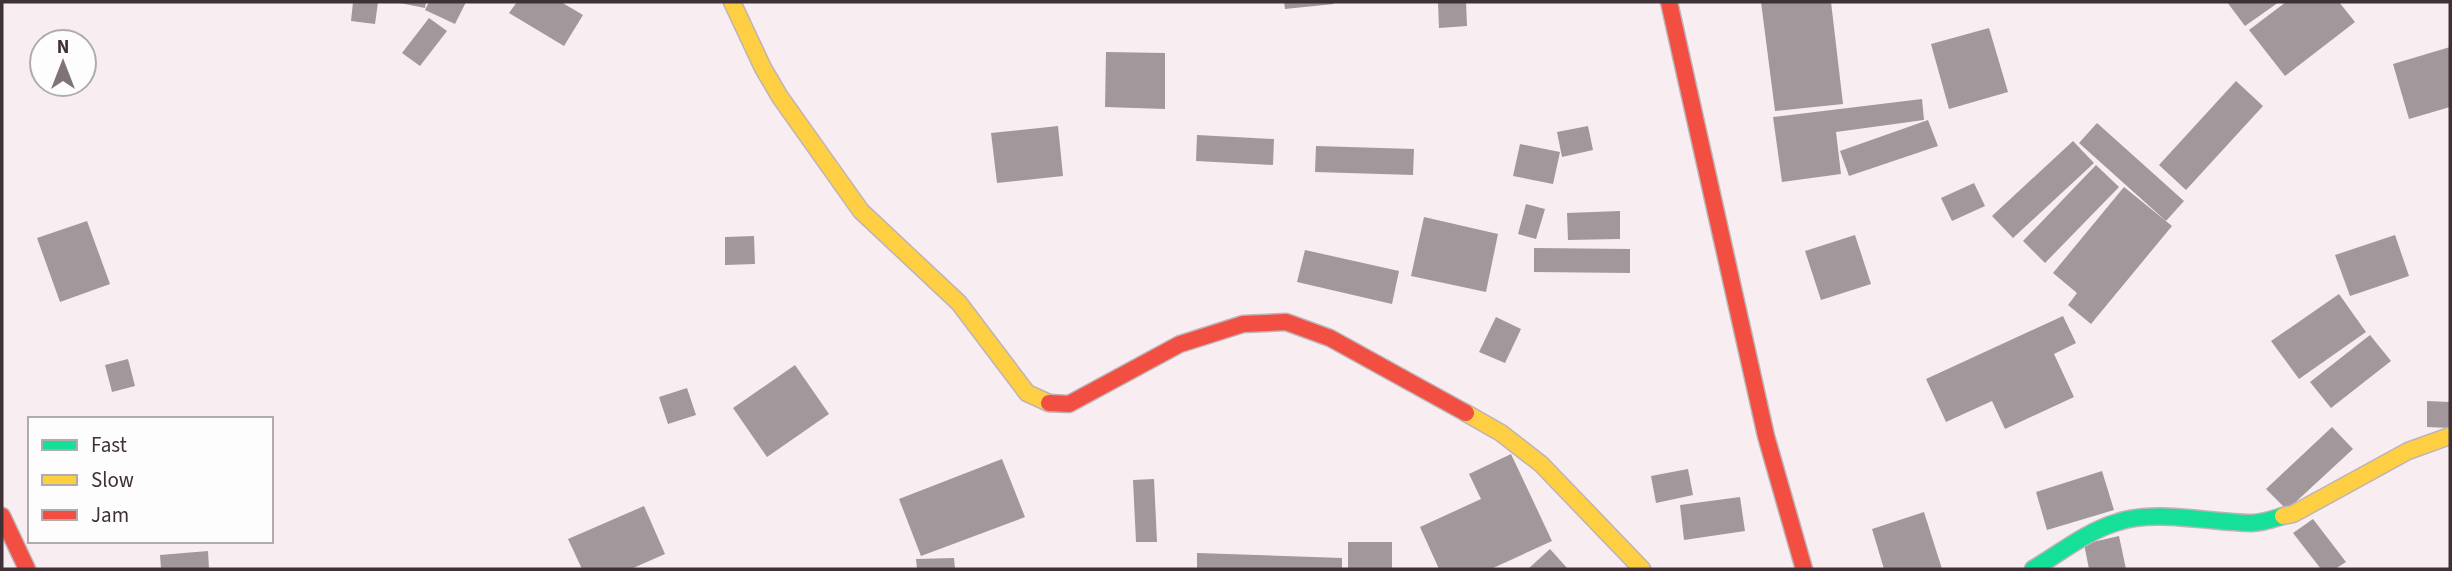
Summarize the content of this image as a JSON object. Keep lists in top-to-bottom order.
{
  "legend": ["Fast", "Slow", "Jam"],
  "north": "top"
}
